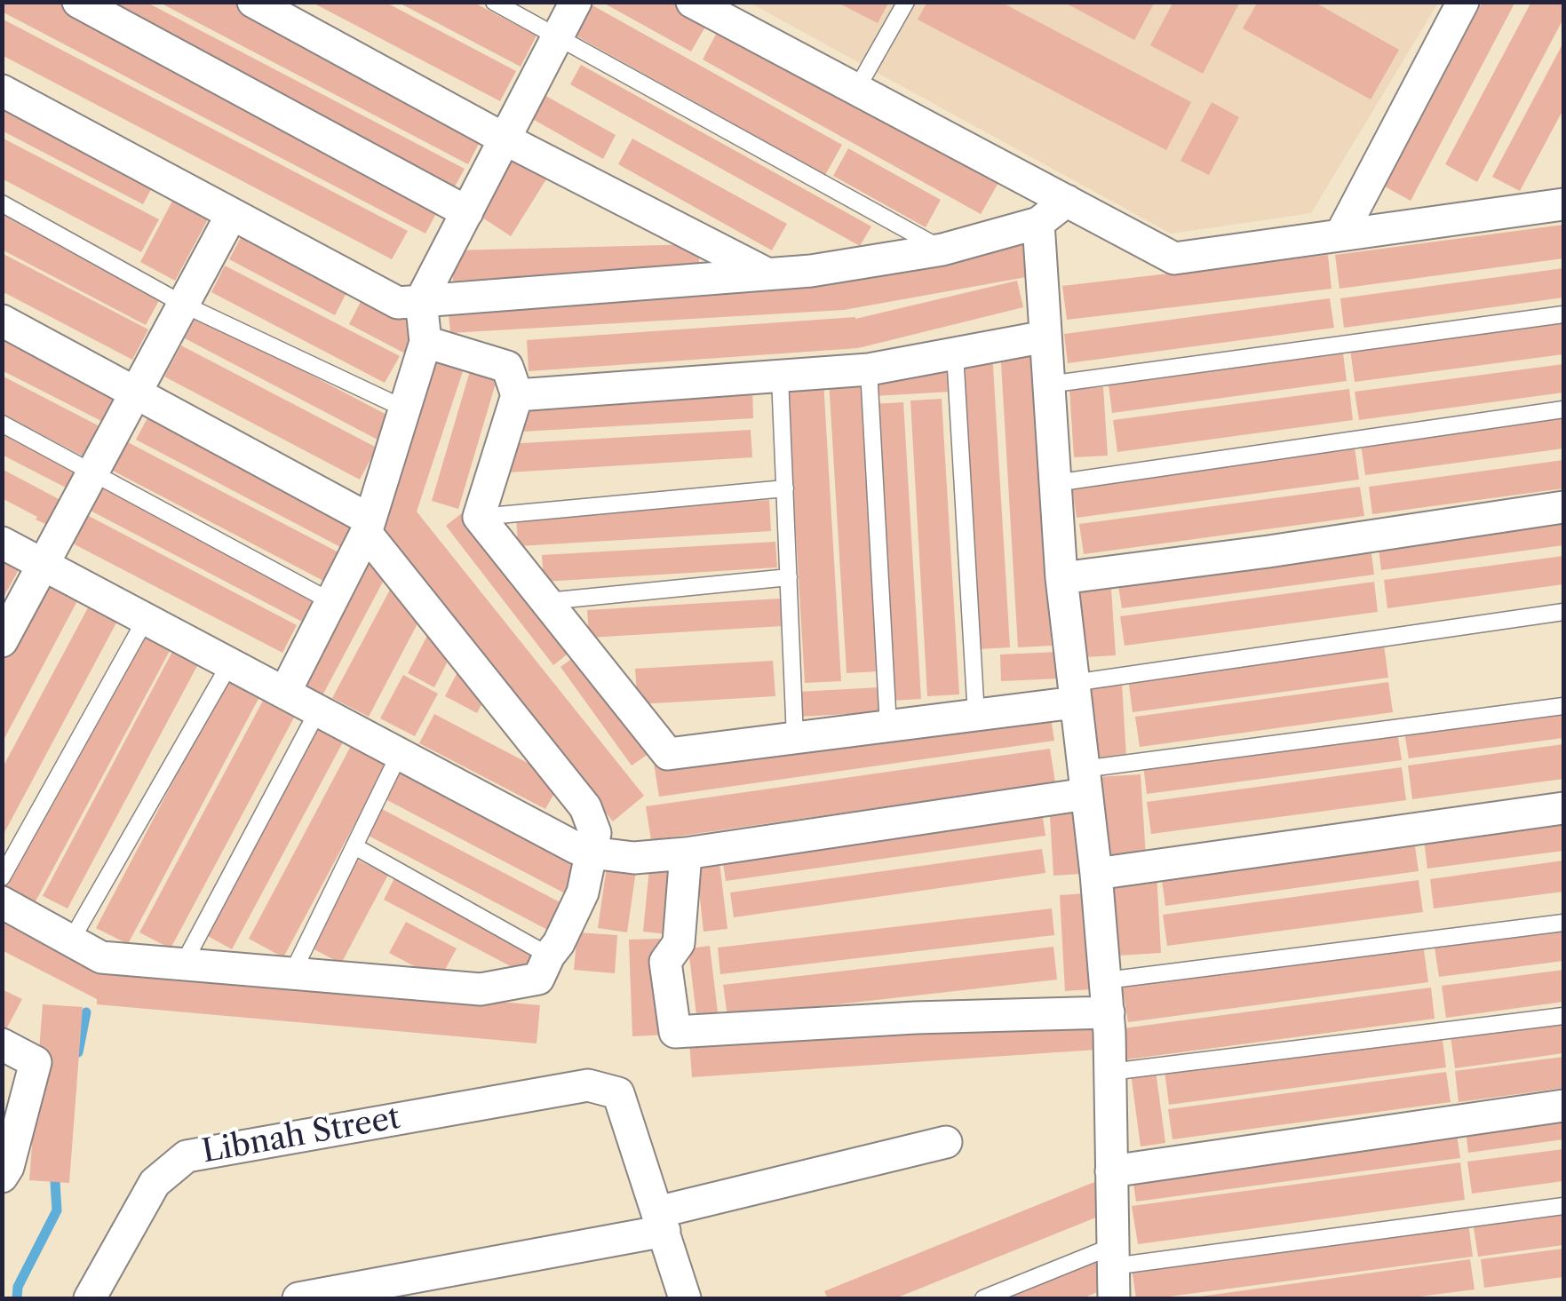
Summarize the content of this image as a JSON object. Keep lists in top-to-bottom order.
{
  "streets": {
    "street": ["Libnah Street"]
  }
}
